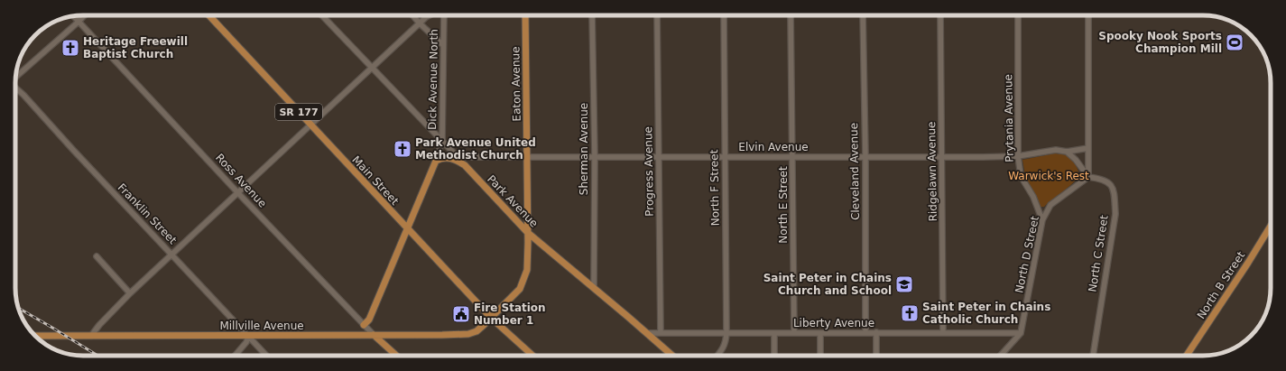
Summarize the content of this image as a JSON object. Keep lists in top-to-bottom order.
{
  "streets": {
    "main road": [
      "Dick Avenue North",
      "Eaton Avenue",
      "SR 177",
      "Ross Avenue",
      "Main Street",
      "Park Avenue",
      "North B Street",
      "Millville Avenue"
    ],
    "street": [
      "Prytania Avenue",
      "Elvin Avenue",
      "Sherman Avenue",
      "Progress Avenue",
      "Cleveland Avenue",
      "Ridgelawn Avenue",
      "North F Street",
      "North E Street",
      "Franklin Street",
      "North C Street",
      "North D Street",
      "Liberty Avenue"
    ]
  },
  "crossings": [
    ["Dick Avenue North", "Ross Avenue"],
    ["Dick Avenue North", "Main Street"],
    ["Dick Avenue North", "Park Avenue"],
    ["Eaton Avenue", "Elvin Avenue"],
    ["Eaton Avenue", "Main Street"],
    ["Eaton Avenue", "Park Avenue"],
    ["Eaton Avenue", "Millville Avenue"],
    ["Prytania Avenue", "Elvin Avenue"],
    ["Prytania Avenue", "North D Street"],
    ["Elvin Avenue", "Sherman Avenue"],
    ["Elvin Avenue", "Progress Avenue"],
    ["Elvin Avenue", "Cleveland Avenue"],
    ["Elvin Avenue", "Ridgelawn Avenue"],
    ["Elvin Avenue", "North F Street"],
    ["Elvin Avenue", "Park Avenue"],
    ["Elvin Avenue", "North E Street"],
    ["Sherman Avenue", "Park Avenue"],
    ["Progress Avenue", "Liberty Avenue"],
    ["Cleveland Avenue", "Liberty Avenue"],
    ["Ridgelawn Avenue", "Liberty Avenue"],
    ["Ross Avenue", "Millville Avenue"],
    ["Main Street", "Millville Avenue"],
    ["North F Street", "Liberty Avenue"],
    ["Park Avenue", "Liberty Avenue"],
    ["North E Street", "Liberty Avenue"],
    ["Franklin Street", "Millville Avenue"],
    ["North C Street", "North D Street"],
    ["North D Street", "Liberty Avenue"]
  ],
  "parks": ["Warwick's Rest"],
  "places": {
    "sports": ["Spooky Nook Sports Champion Mill"],
    "church": ["Heritage Freewill Baptist Church", "Park Avenue United Methodist Church", "Saint Peter in Chains Catholic Church"],
    "school or university": ["Saint Peter in Chains Church and School"],
    "public building": ["Fire Station Number 1"]
  }
}
